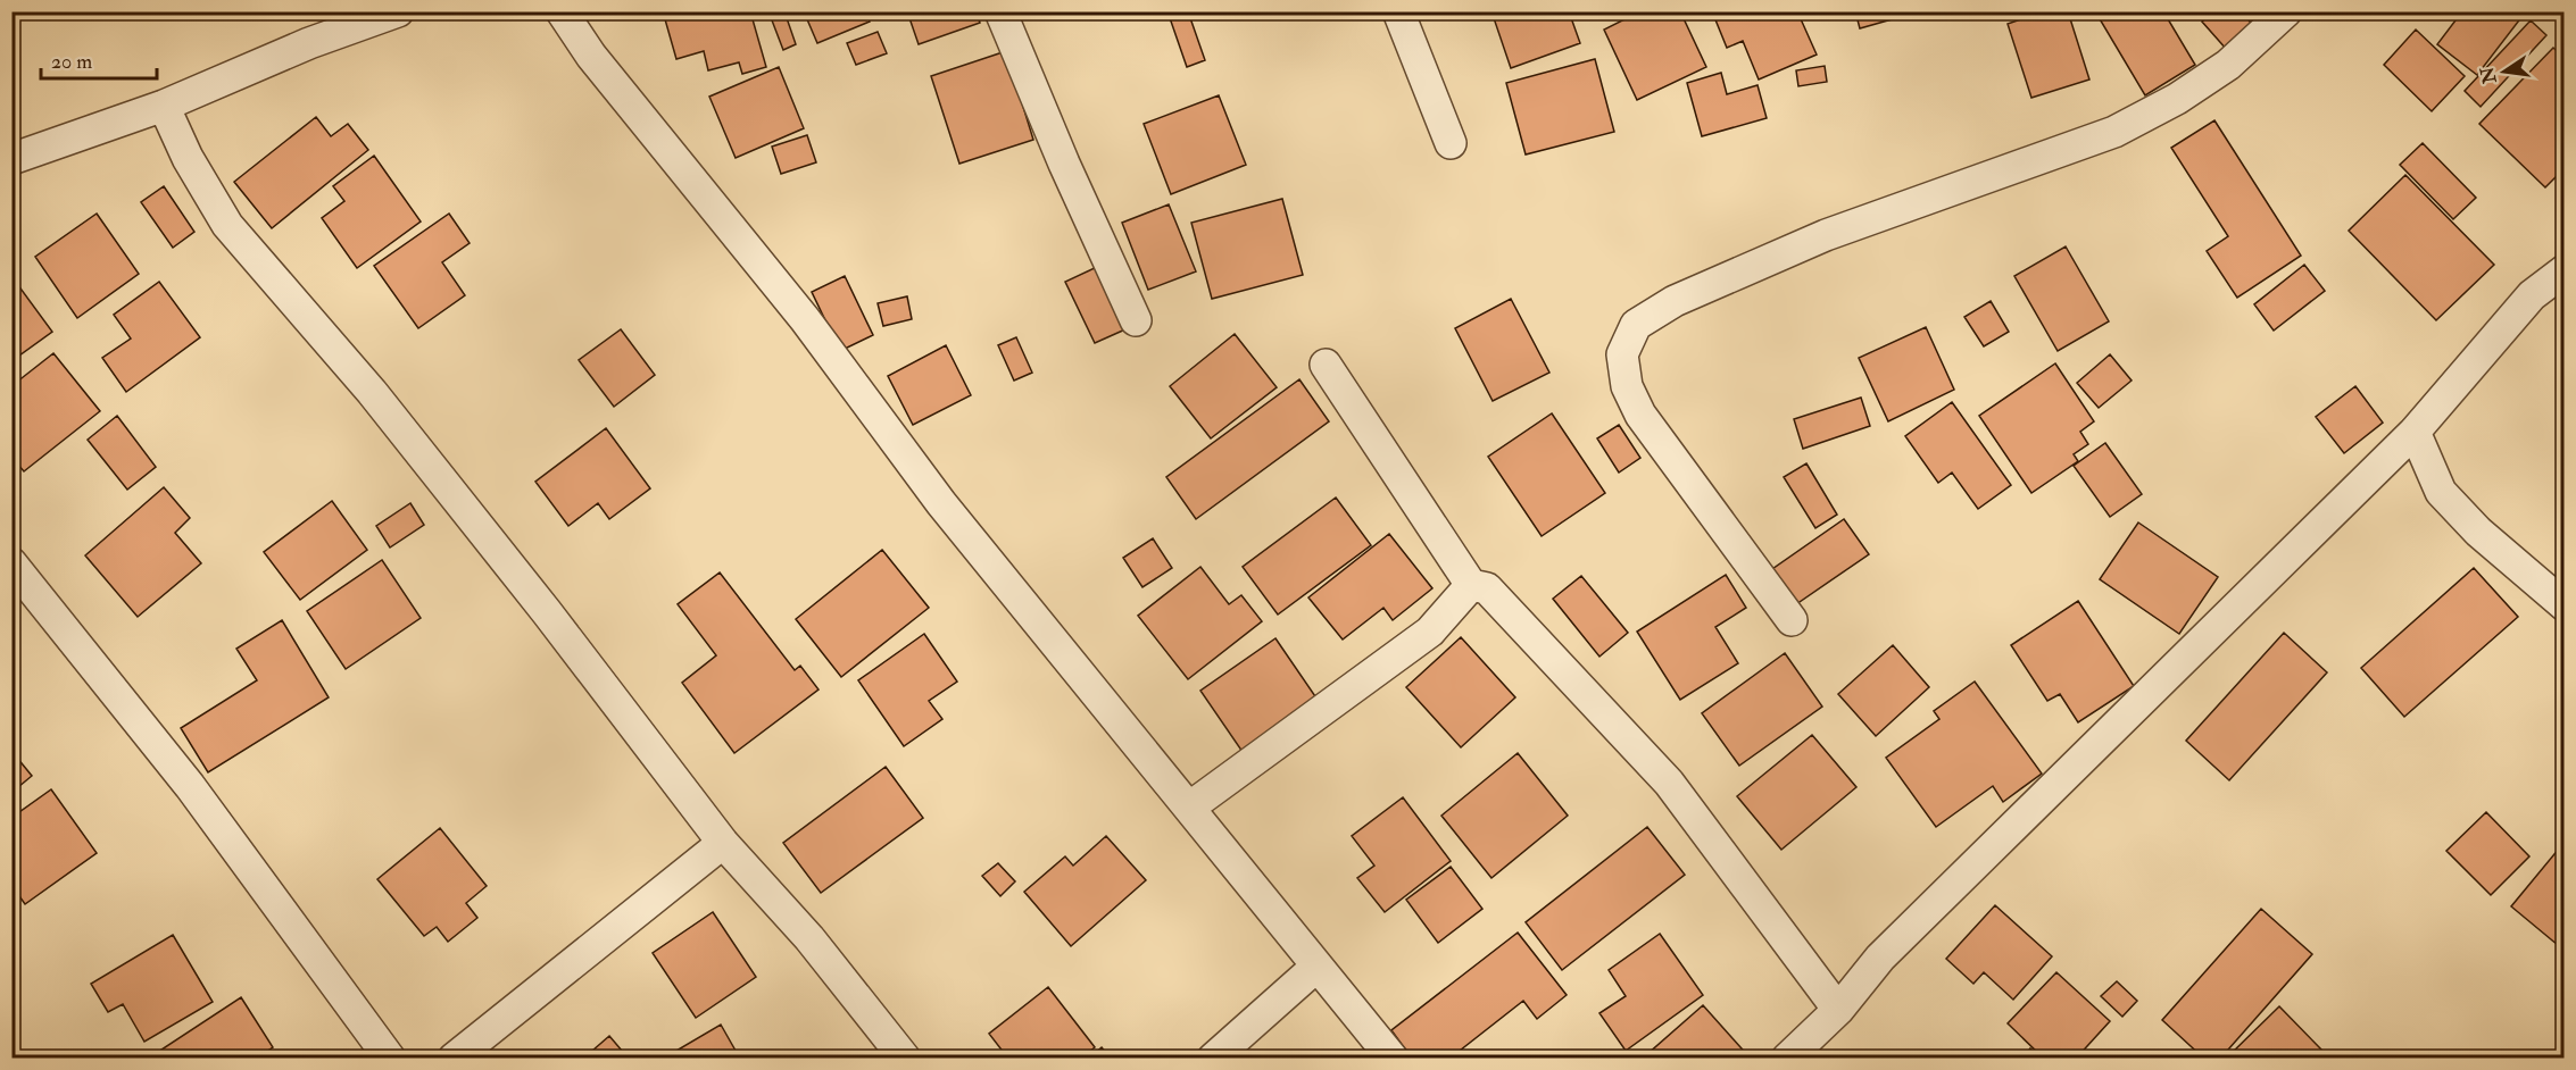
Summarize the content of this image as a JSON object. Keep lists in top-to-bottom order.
{
  "scale_bar": "20 m",
  "north": "left"
}
